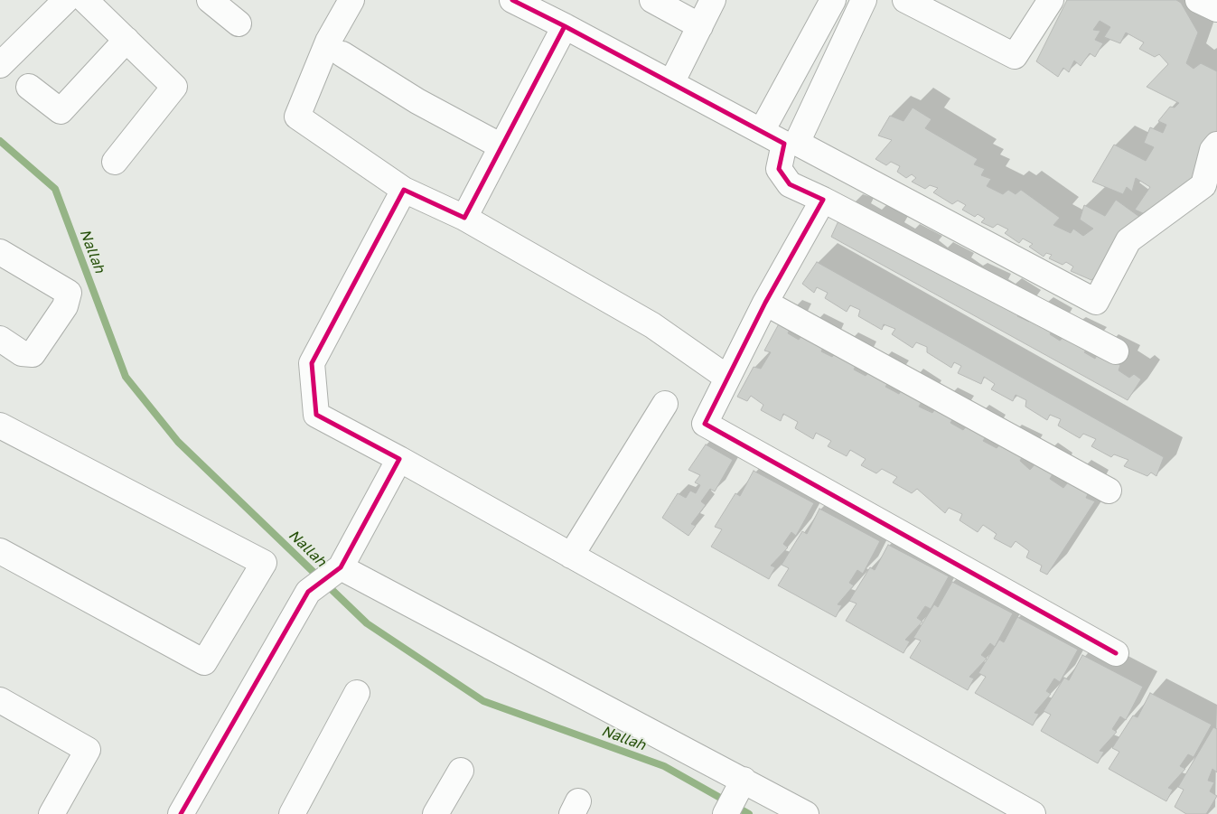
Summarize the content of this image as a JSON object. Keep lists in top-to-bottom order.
{
  "water": ["Nallah"]
}
